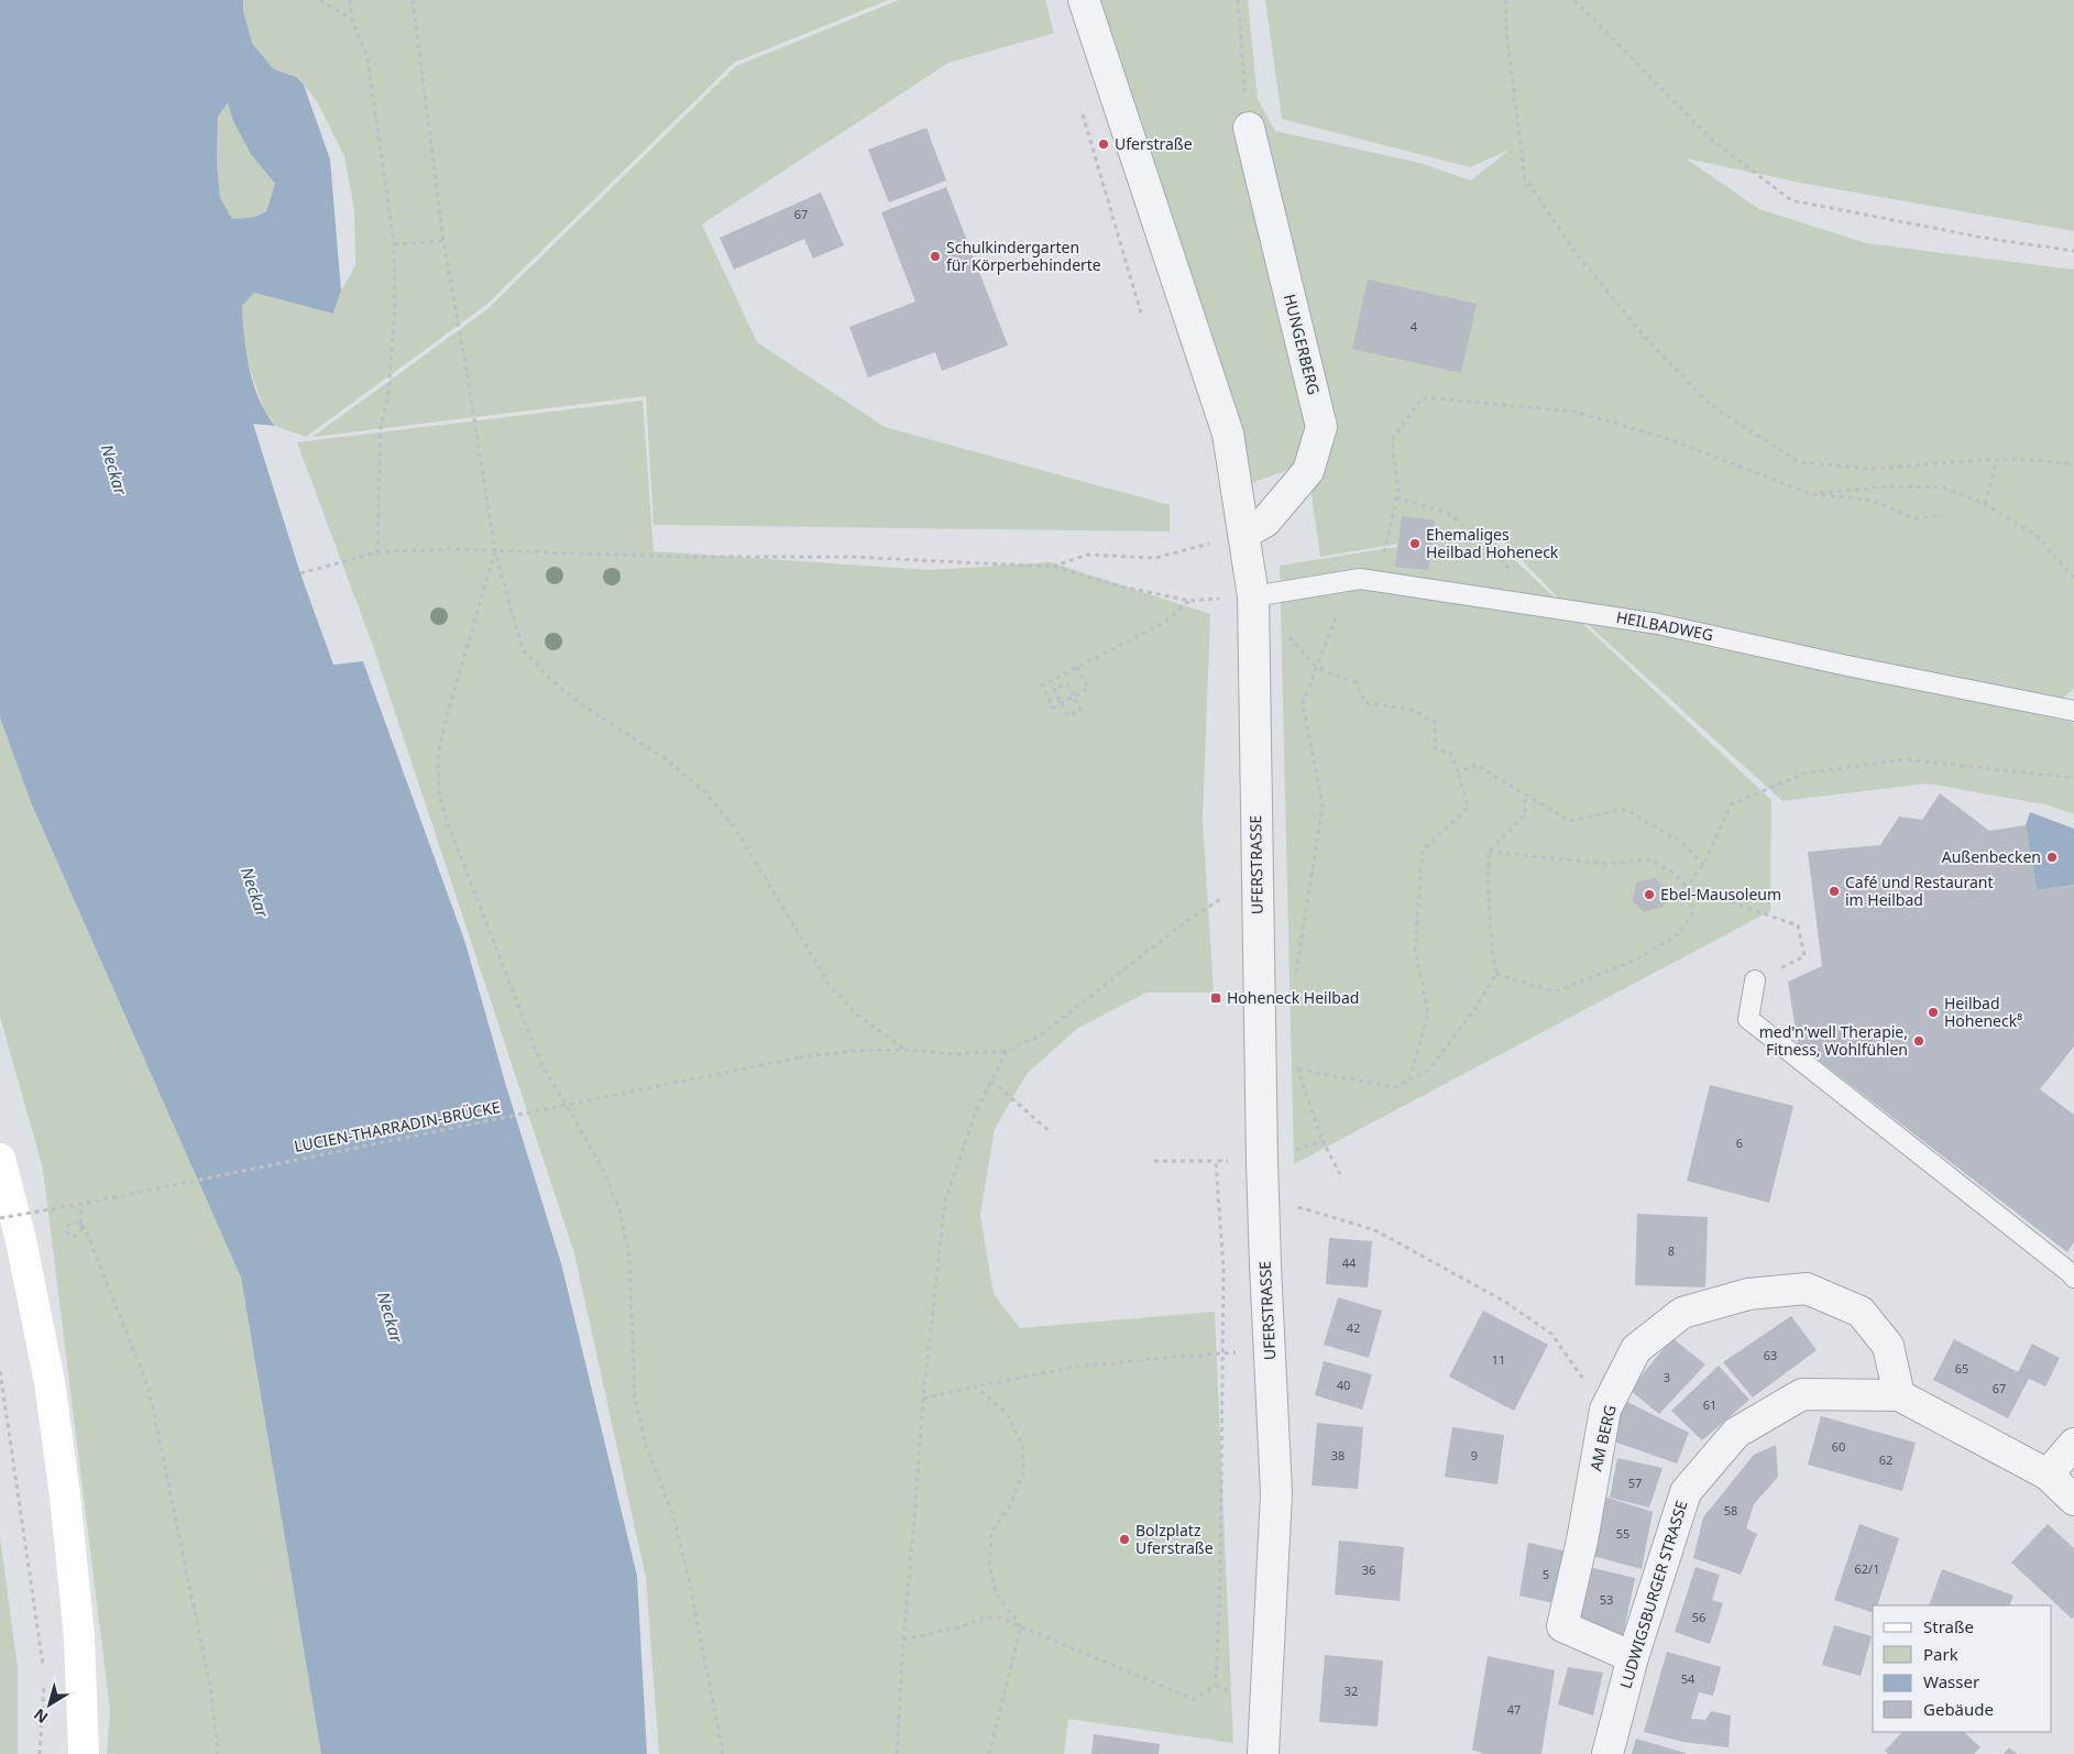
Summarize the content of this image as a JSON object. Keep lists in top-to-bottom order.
{
  "streets": {
    "street": [
      "HUNGERBERG",
      "UFERSTRASSE",
      "AM BERG",
      "LUDWIGSBURGER STRASSE"
    ],
    "lane": ["HEILBADWEG"],
    "path": ["LUCIEN-THARRADIN-BRÜCKE"]
  },
  "crossings": [
    ["HUNGERBERG", "UFERSTRASSE"],
    ["HEILBADWEG", "UFERSTRASSE"],
    ["AM BERG", "LUDWIGSBURGER STRASSE"]
  ],
  "water": ["Neckar"],
  "places": {
    "other": [
      "Uferstraße",
      "Schulkindergarten für Körperbehinderte",
      "Ehemaliges Heilbad Hoheneck",
      "Außenbecken",
      "Café und Restaurant im Heilbad",
      "Ebel-Mausoleum",
      "Heilbad Hoheneck⁸",
      "med'n'well Therapie, Fitness, Wohlfühlen",
      "Bolzplatz Uferstraße"
    ],
    "transit": ["Hoheneck Heilbad"]
  },
  "house_numbers": [
    "67",
    "4",
    "6",
    "8",
    "44",
    "42",
    "63",
    "11",
    "65",
    "3",
    "40",
    "67",
    "61",
    "60",
    "38",
    "9",
    "62",
    "57",
    "58",
    "55",
    "62/1",
    "36",
    "5",
    "53",
    "56",
    "54",
    "32",
    "47"
  ],
  "legend": [
    "Straße",
    "Park",
    "Wasser",
    "Gebäude"
  ],
  "north": "bottom left"
}
